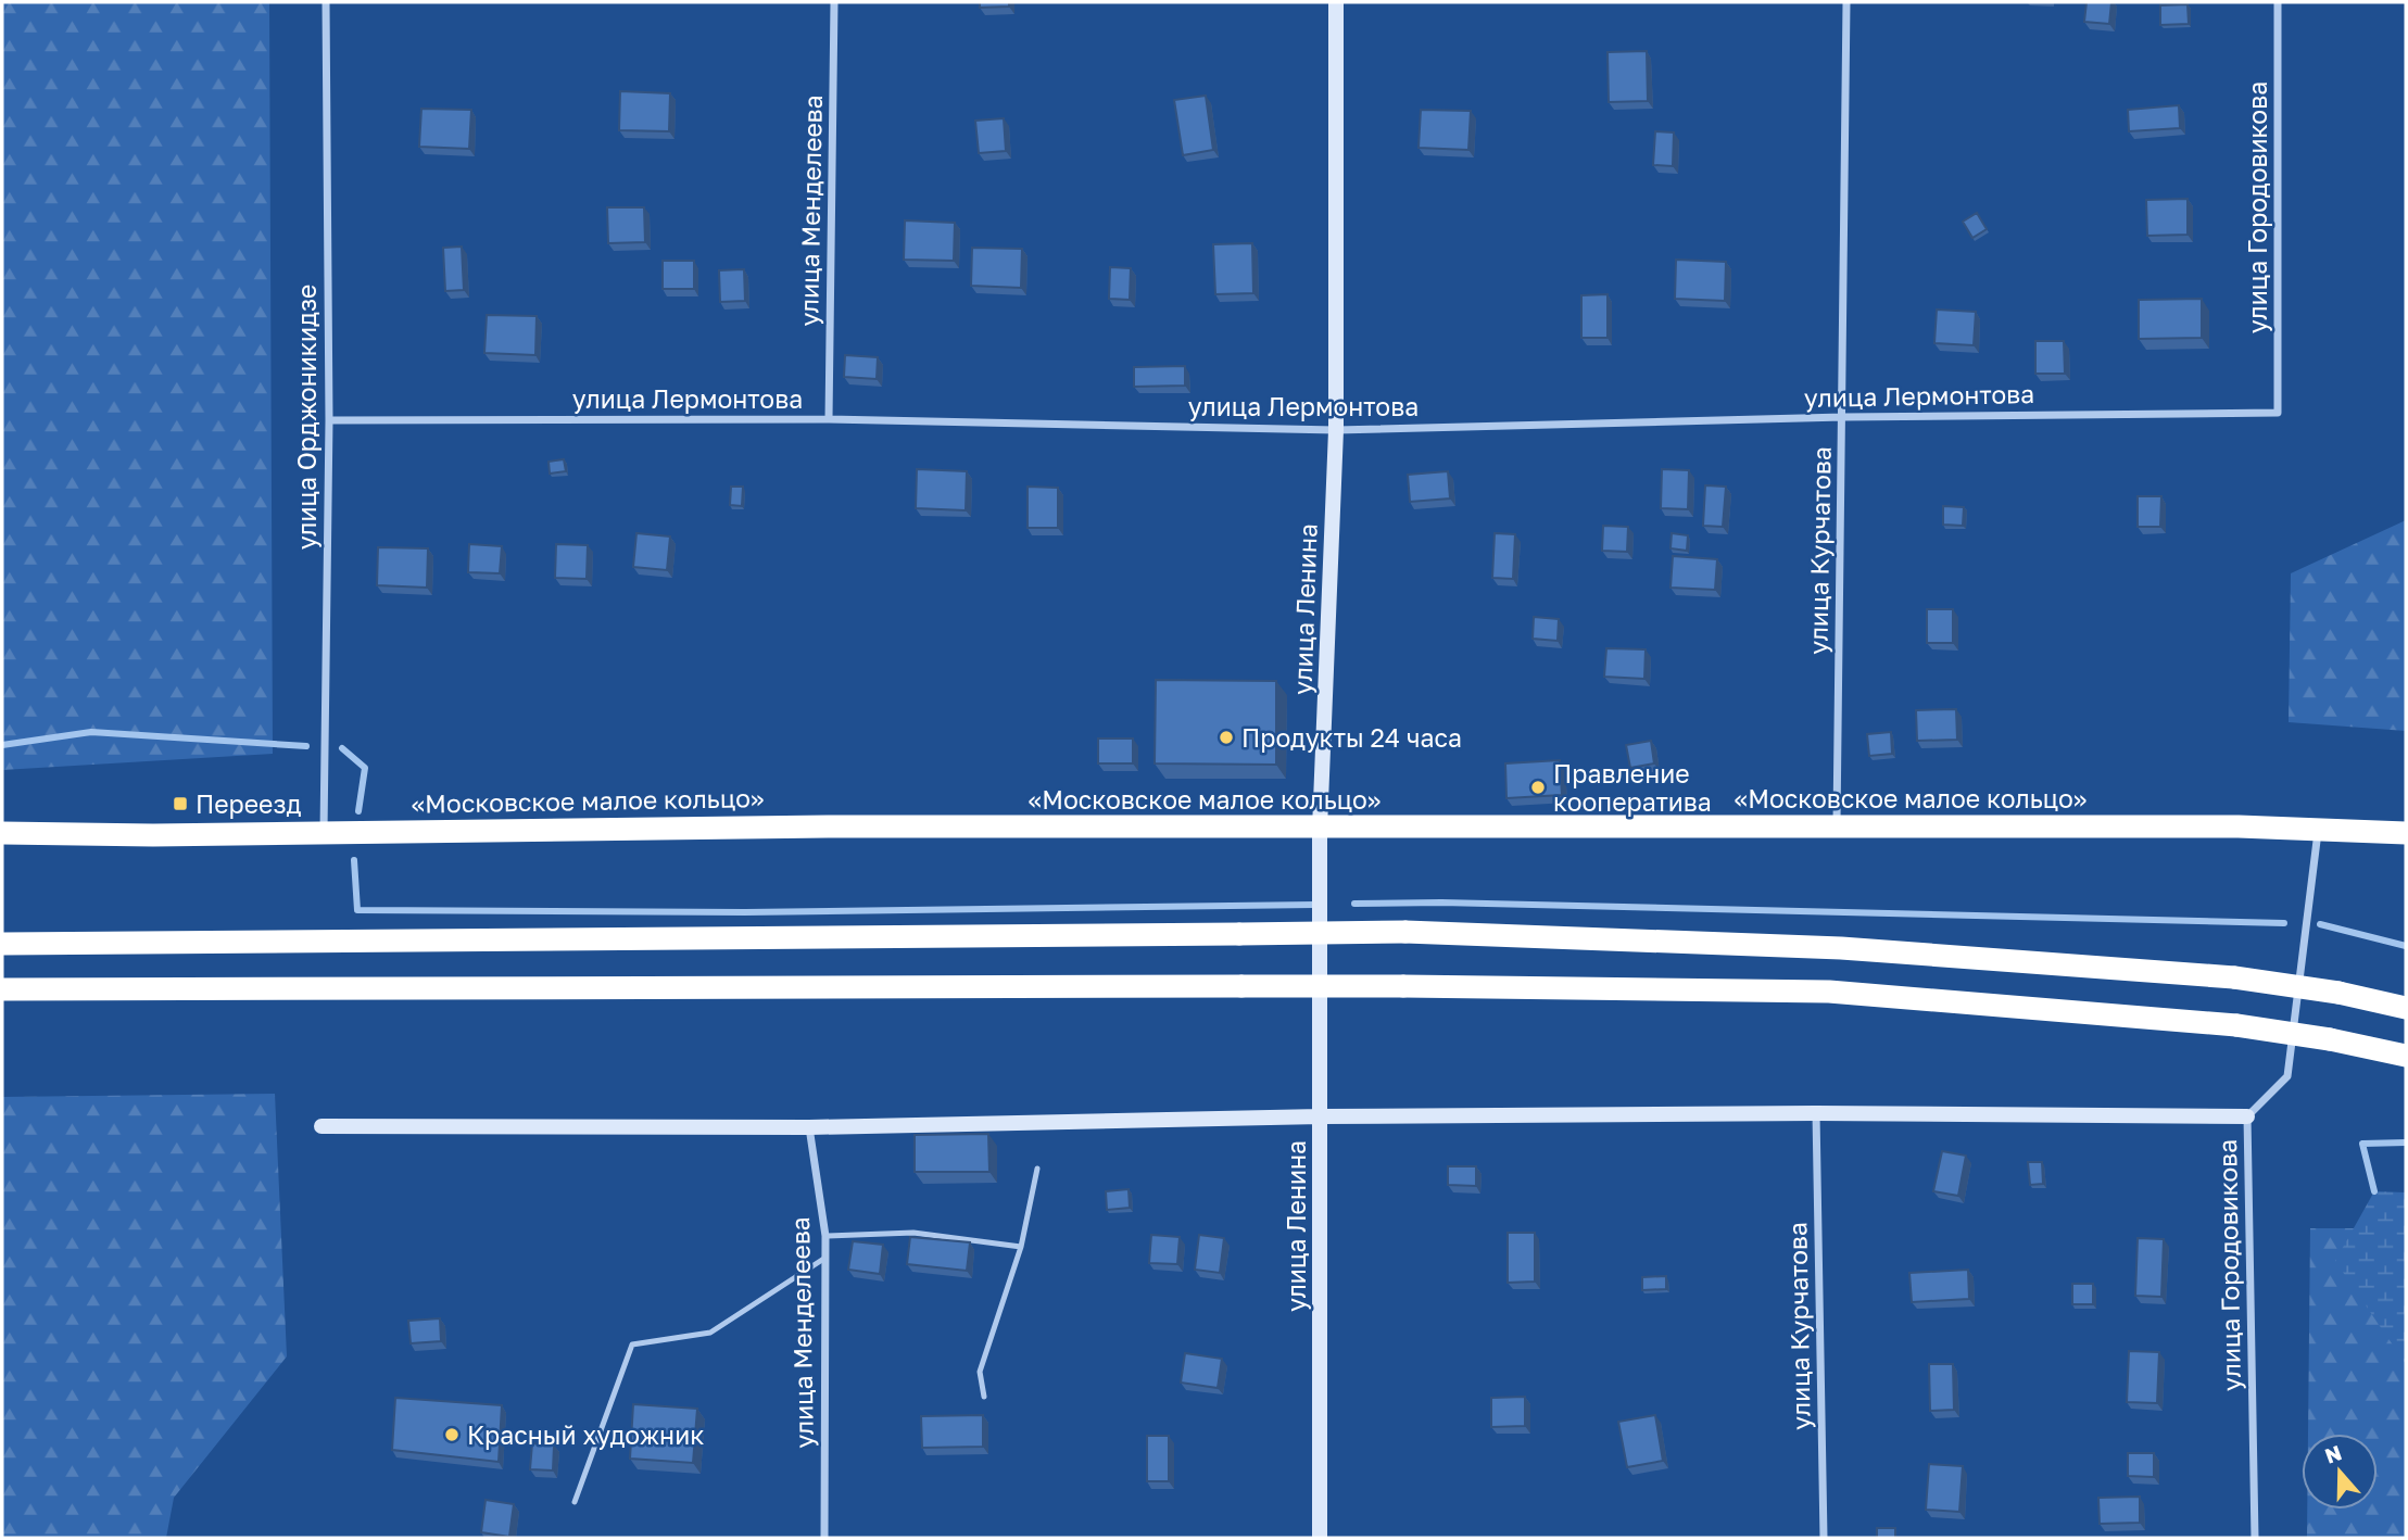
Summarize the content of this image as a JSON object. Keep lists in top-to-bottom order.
{
  "streets": {
    "highway": ["«Московское малое кольцо»"],
    "street": [
      "улица Городовикова",
      "улица Менделеева",
      "улица Лермонтова",
      "улица Орджоникидзе",
      "улица Курчатова",
      "улица Ленина"
    ]
  },
  "crossings": [
    ["улица Городовикова", "улица Лермонтова"],
    ["улица Городовикова", "«Московское малое кольцо»"],
    ["улица Менделеева", "улица Лермонтова"],
    ["улица Лермонтова", "улица Орджоникидзе"],
    ["улица Лермонтова", "улица Курчатова"],
    ["улица Лермонтова", "улица Ленина"],
    ["улица Орджоникидзе", "«Московское малое кольцо»"],
    ["улица Курчатова", "«Московское малое кольцо»"],
    ["улица Ленина", "«Московское малое кольцо»"]
  ],
  "places": {
    "other": ["Продукты 24 часа", "Правление кооператива", "Красный художник"],
    "transit": ["Переезд"]
  },
  "north": "top"
}
